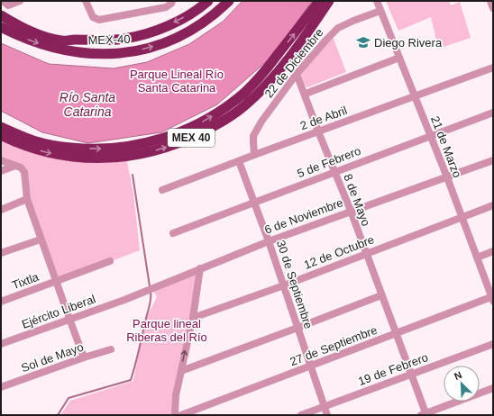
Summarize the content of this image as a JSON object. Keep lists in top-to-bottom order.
{
  "streets": {
    "highway": ["MEX-40", "MEX 40"],
    "street": [
      "22 de Diciembre",
      "2 de Abril",
      "21 de Marzo",
      "5 de Febrero",
      "8 de Mayo",
      "6 de Noviembre",
      "12 de Octubre",
      "Tixtla",
      "30 de Septiembre",
      "Ejército Liberal",
      "27 de Septiembre",
      "Sol de Mayo",
      "19 de Febrero"
    ]
  },
  "crossings": [
    ["22 de Diciembre", "2 de Abril"],
    ["22 de Diciembre", "21 de Marzo"],
    ["22 de Diciembre", "8 de Mayo"],
    ["2 de Abril", "21 de Marzo"],
    ["2 de Abril", "8 de Mayo"],
    ["2 de Abril", "30 de Septiembre"],
    ["21 de Marzo", "5 de Febrero"],
    ["21 de Marzo", "6 de Noviembre"],
    ["21 de Marzo", "12 de Octubre"],
    ["21 de Marzo", "27 de Septiembre"],
    ["5 de Febrero", "8 de Mayo"],
    ["5 de Febrero", "30 de Septiembre"],
    ["8 de Mayo", "6 de Noviembre"],
    ["8 de Mayo", "12 de Octubre"],
    ["8 de Mayo", "27 de Septiembre"],
    ["8 de Mayo", "19 de Febrero"],
    ["6 de Noviembre", "30 de Septiembre"],
    ["6 de Noviembre", "Ejército Liberal"],
    ["12 de Octubre", "30 de Septiembre"],
    ["30 de Septiembre", "27 de Septiembre"],
    ["30 de Septiembre", "19 de Febrero"]
  ],
  "water": ["Río Santa Catarina"],
  "parks": ["Parque Lineal Río Santa Catarina", "Parque lineal Riberas del Río"],
  "places": {
    "school or university": ["Diego Rivera"]
  },
  "north": "top left"
}
